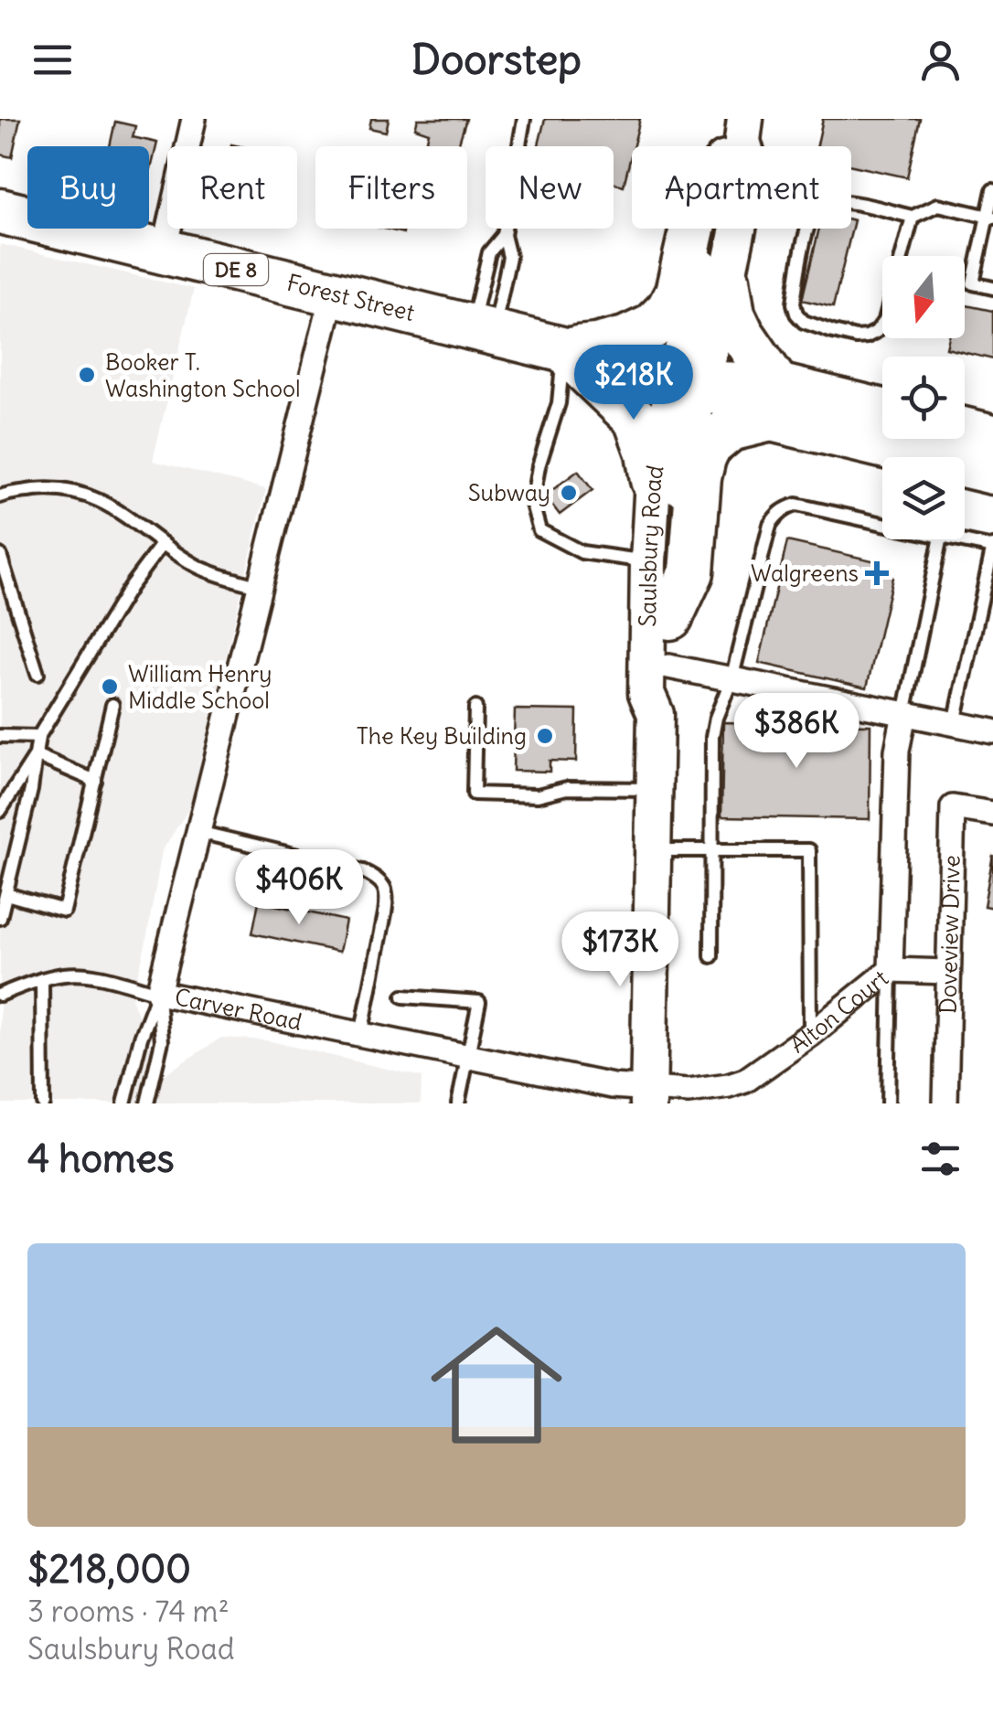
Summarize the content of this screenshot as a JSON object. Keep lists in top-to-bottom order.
{
  "streets": {
    "highway": ["DE 8", "Forest Street"],
    "main road": ["Saulsbury Road"],
    "street": ["Doveview Drive", "Carver Road", "Alton Court"]
  },
  "crossings": [
    ["DE 8", "Forest Street"],
    ["DE 8", "Saulsbury Road"],
    ["Forest Street", "Saulsbury Road"],
    ["Forest Street", "Carver Road"],
    ["Saulsbury Road", "Carver Road"],
    ["Saulsbury Road", "Alton Court"],
    ["Carver Road", "Alton Court"]
  ],
  "places": {
    "other": [
      "Booker T. Washington School",
      "Subway",
      "William Henry Middle School",
      "The Key Building"
    ],
    "health": ["Walgreens"]
  },
  "north": "bottom",
  "page": {
    "header": "Doorstep",
    "chip": [
      "Buy",
      "Rent",
      "Filters",
      "New",
      "Apartment"
    ],
    "price": [
      "$218K",
      "$386K",
      "$406K",
      "$173K"
    ],
    "heading": "4 homes",
    "list": [
      {
        "name": "$218,000",
        "note": "3 rooms · 74 m² · Saulsbury Road"
      }
    ]
  }
}
